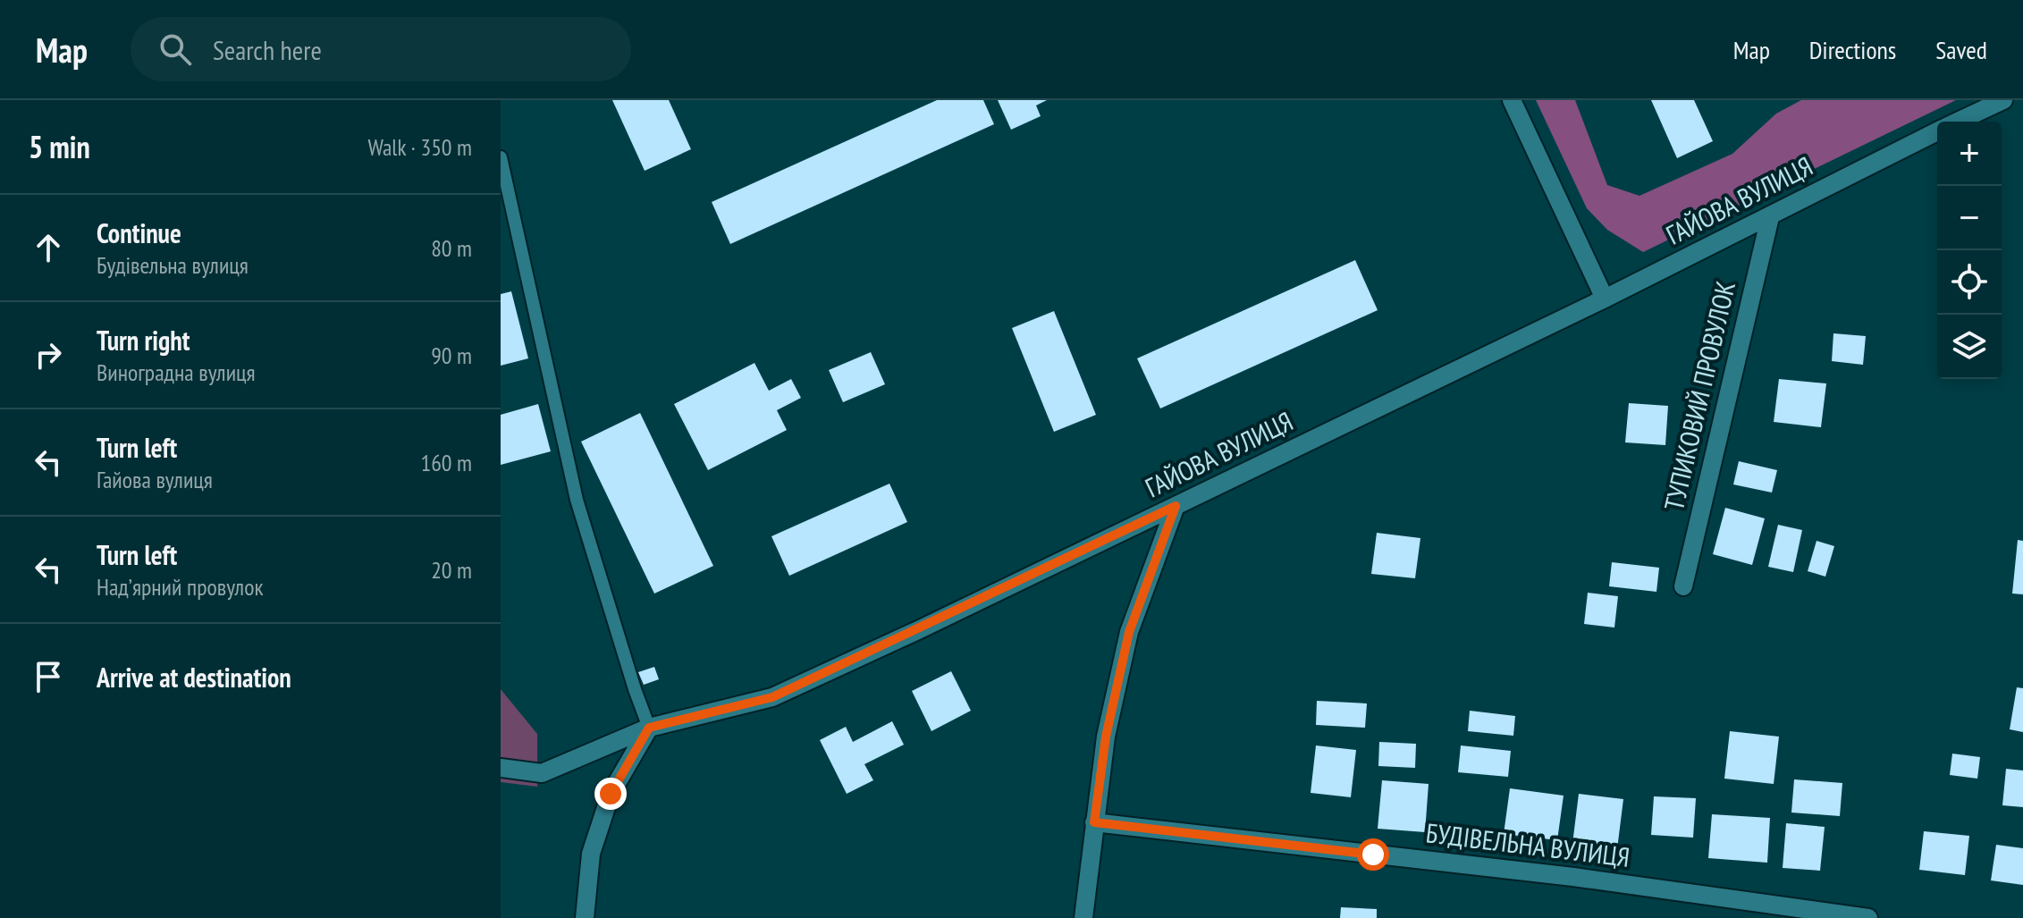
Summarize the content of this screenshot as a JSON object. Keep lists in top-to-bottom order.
{
  "streets": {
    "street": ["ГАЙОВА ВУЛИЦЯ", "ТУПИКОВИЙ ПРОВУЛОК", "БУДІВЕЛЬНА ВУЛИЦЯ"]
  },
  "crossings": [
    ["ГАЙОВА ВУЛИЦЯ", "ТУПИКОВИЙ ПРОВУЛОК"]
  ],
  "page": {
    "header": "Map",
    "search": "Search here",
    "nav": ["Map", "Directions", "Saved"],
    "heading": ["5 min", "Walk · 350 m"],
    "map_buttons": ["+", "−"],
    "list": [
      ["Continue", "Будівельна вулиця", "80 m"],
      ["Turn right", "Виноградна вулиця", "90 m"],
      ["Turn left", "Гайова вулиця", "160 m"],
      ["Turn left", "Надʼярний провулок", "20 m"],
      "Arrive at destination"
    ]
  }
}
